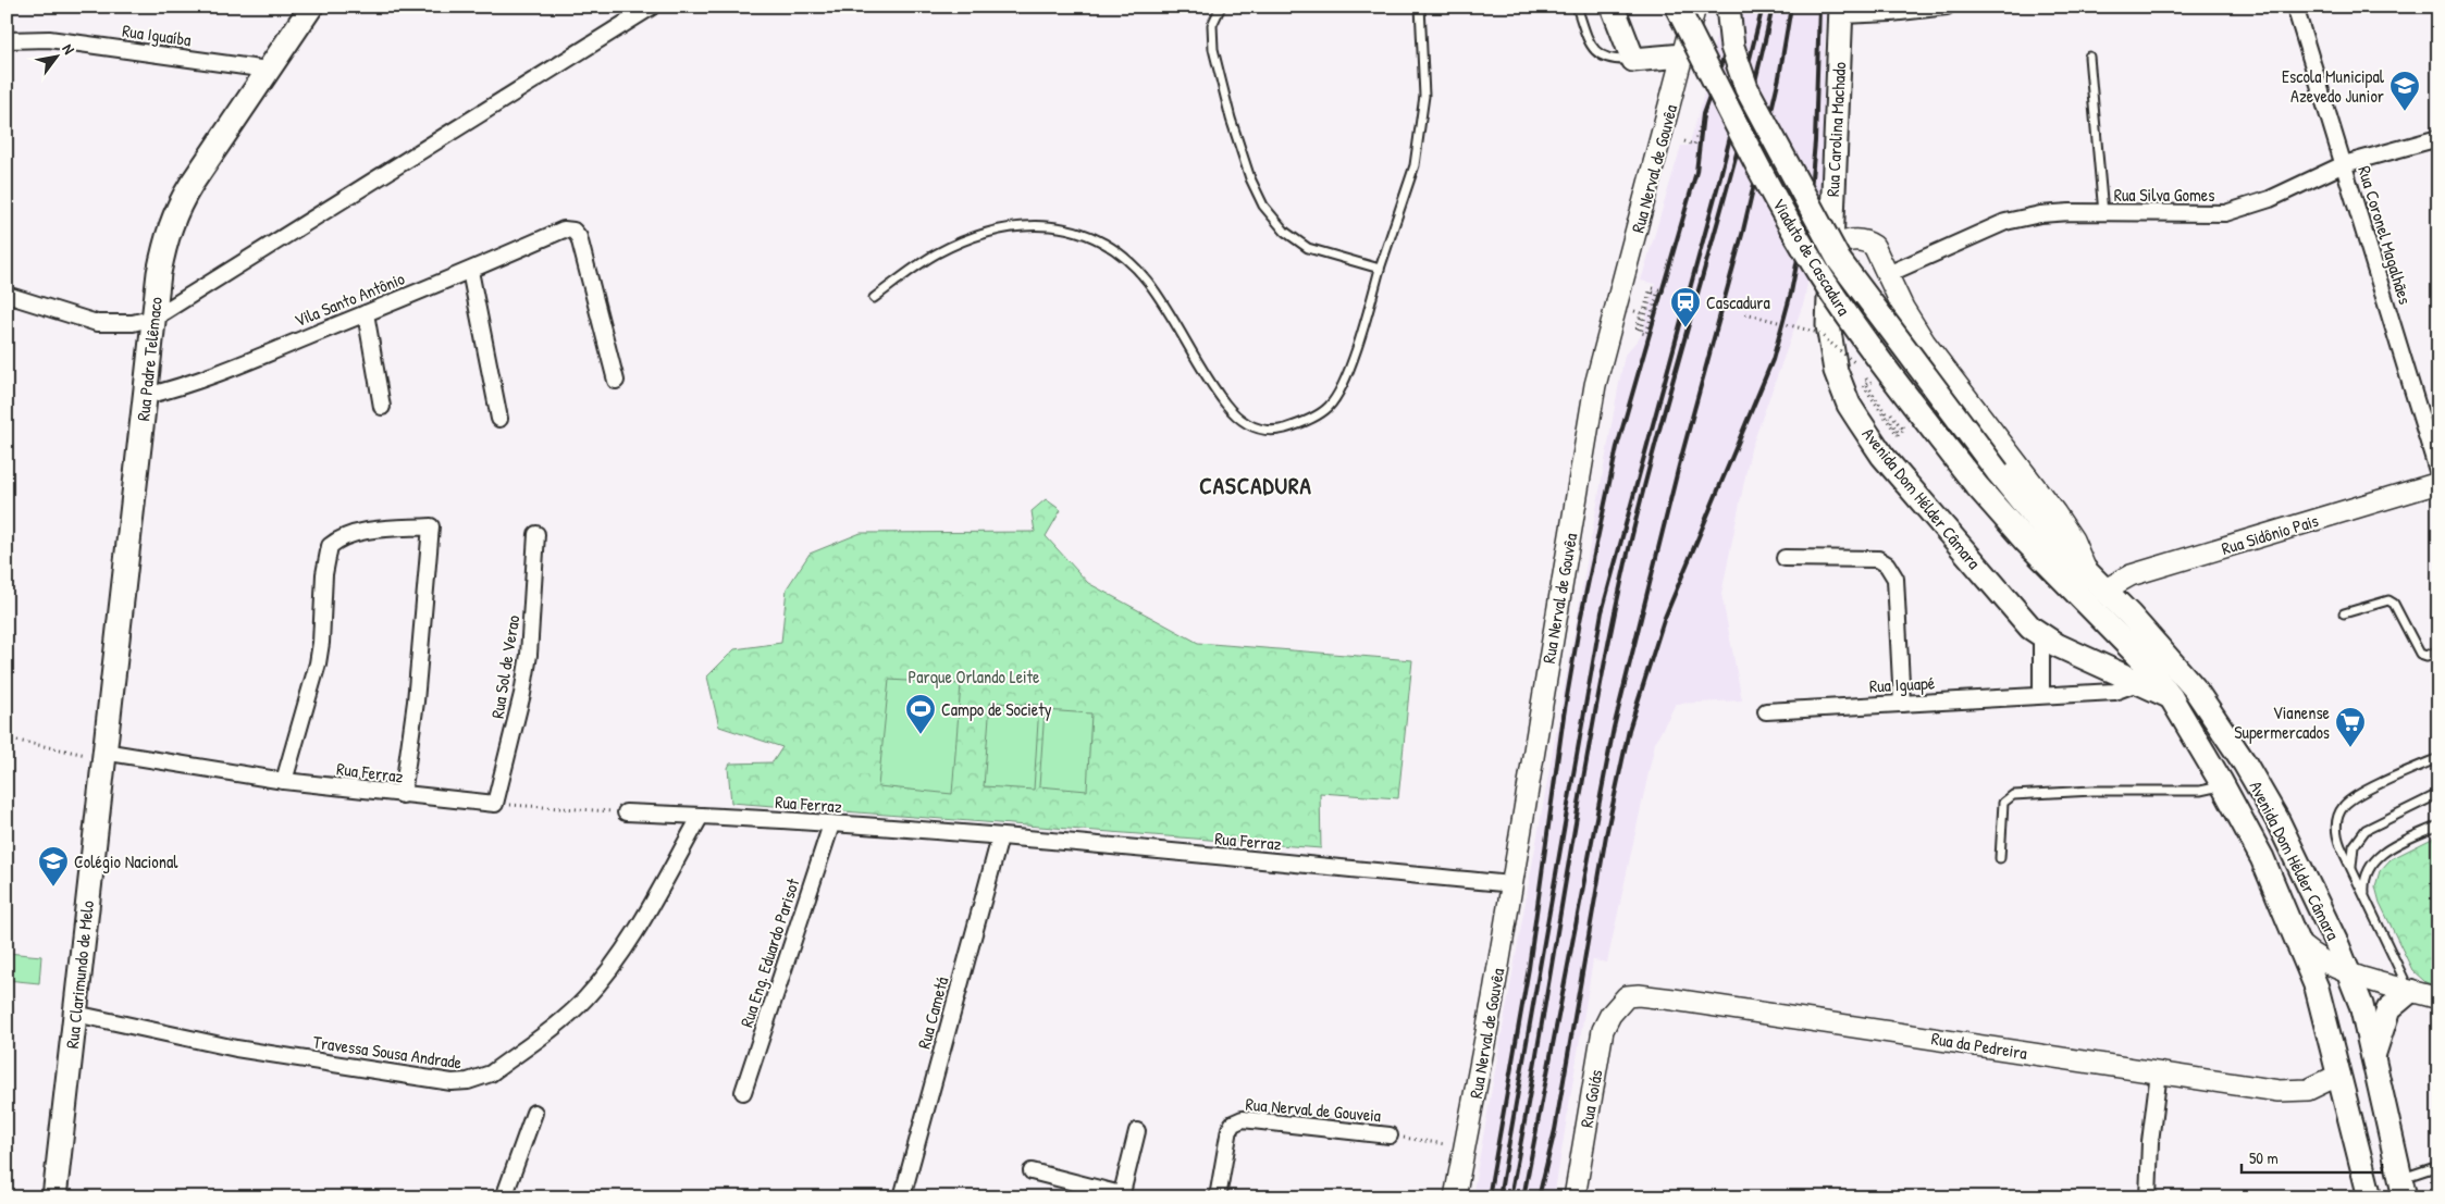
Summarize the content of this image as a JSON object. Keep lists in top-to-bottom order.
{
  "streets": {
    "main road": [
      "Rua Carolina Machado",
      "Rua Nerval de Gouvêa",
      "Viaduto de Cascadura",
      "Rua Padre Telêmaco",
      "Avenida Dom Hélder Câmara",
      "Rua Sidônio Pais",
      "Rua Clarimundo de Melo",
      "Rua da Pedreira",
      "Rua Goiás"
    ],
    "street": [
      "Rua Iguaíba",
      "Rua Silva Gomes",
      "Rua Coronel Magalhães",
      "Vila Santo Antônio",
      "Rua Sol de Verao",
      "Rua Iguapé",
      "Rua Ferraz",
      "Rua Eng. Eduardo Parisot",
      "Rua Cametá",
      "Travessa Sousa Andrade",
      "Rua Nerval de Gouveia"
    ]
  },
  "crossings": [
    ["Rua Iguaíba", "Rua Padre Telêmaco"],
    ["Rua Carolina Machado", "Avenida Dom Hélder Câmara"],
    ["Rua Nerval de Gouvêa", "Rua Ferraz"],
    ["Rua Nerval de Gouvêa", "Rua Nerval de Gouveia"],
    ["Rua Silva Gomes", "Rua Coronel Magalhães"],
    ["Rua Silva Gomes", "Avenida Dom Hélder Câmara"],
    ["Viaduto de Cascadura", "Avenida Dom Hélder Câmara"],
    ["Vila Santo Antônio", "Rua Padre Telêmaco"],
    ["Rua Padre Telêmaco", "Rua Ferraz"],
    ["Rua Padre Telêmaco", "Rua Clarimundo de Melo"],
    ["Avenida Dom Hélder Câmara", "Rua Sidônio Pais"],
    ["Avenida Dom Hélder Câmara", "Rua Iguapé"],
    ["Avenida Dom Hélder Câmara", "Rua da Pedreira"],
    ["Rua Sol de Verao", "Rua Ferraz"],
    ["Rua Ferraz", "Rua Eng. Eduardo Parisot"],
    ["Rua Ferraz", "Rua Clarimundo de Melo"],
    ["Rua Ferraz", "Rua Cametá"],
    ["Rua Ferraz", "Travessa Sousa Andrade"],
    ["Rua Clarimundo de Melo", "Travessa Sousa Andrade"],
    ["Rua da Pedreira", "Rua Goiás"]
  ],
  "districts": ["CASCADURA"],
  "parks": ["Parque Orlando Leite"],
  "places": {
    "school or university": ["Escola Municipal Azevedo Junior", "Colégio Nacional"],
    "station": ["Cascadura"],
    "sports": ["Campo de Society"],
    "supermarket": ["Vianense Supermercados"]
  },
  "scale_bar": "50 m",
  "north": "top right"
}
